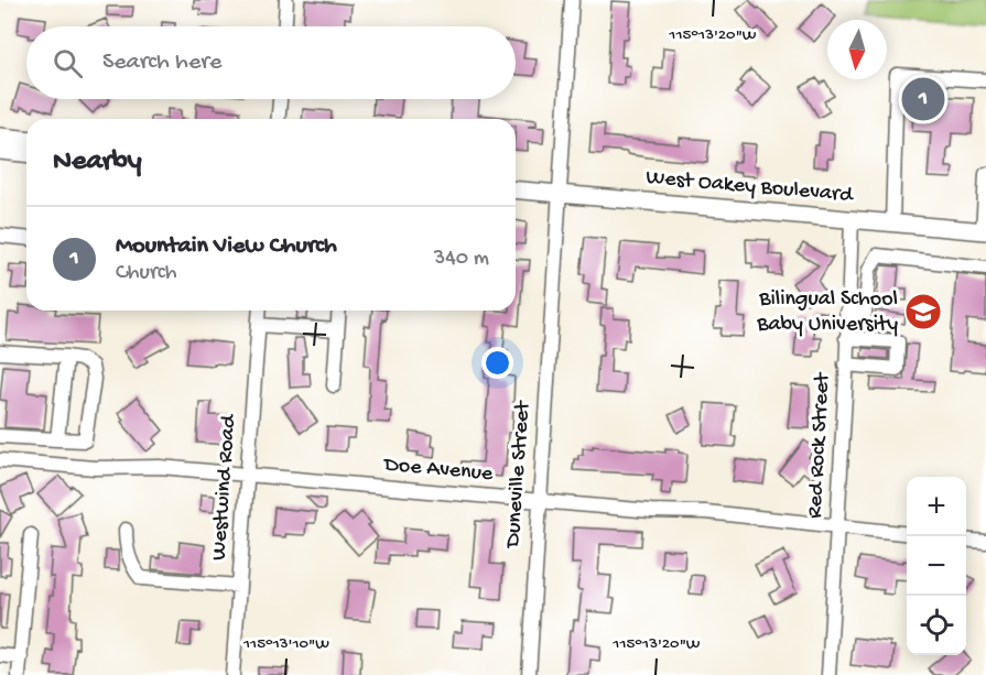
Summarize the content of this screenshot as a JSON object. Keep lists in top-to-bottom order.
{
  "streets": {
    "main road": ["West Oakey Boulevard"],
    "street": [
      "Red Rock Street",
      "Doe Avenue",
      "Duneville Street",
      "Westwind Road"
    ]
  },
  "crossings": [
    ["West Oakey Boulevard", "Red Rock Street"],
    ["West Oakey Boulevard", "Duneville Street"],
    ["Red Rock Street", "Doe Avenue"],
    ["Doe Avenue", "Duneville Street"],
    ["Doe Avenue", "Westwind Road"]
  ],
  "places": {
    "school or university": ["Bilingual School Baby University"]
  },
  "north": "bottom",
  "page": {
    "search": "Search here",
    "pins": "1",
    "heading": "Nearby",
    "list": [
      {
        "mark": "1",
        "name": "Mountain View Church",
        "note": "Church",
        "value": "340 m"
      }
    ],
    "map_buttons": ["+", "−"]
  },
  "coordinates": ["115°13'20\"W", "115°13'10\"W"]
}
